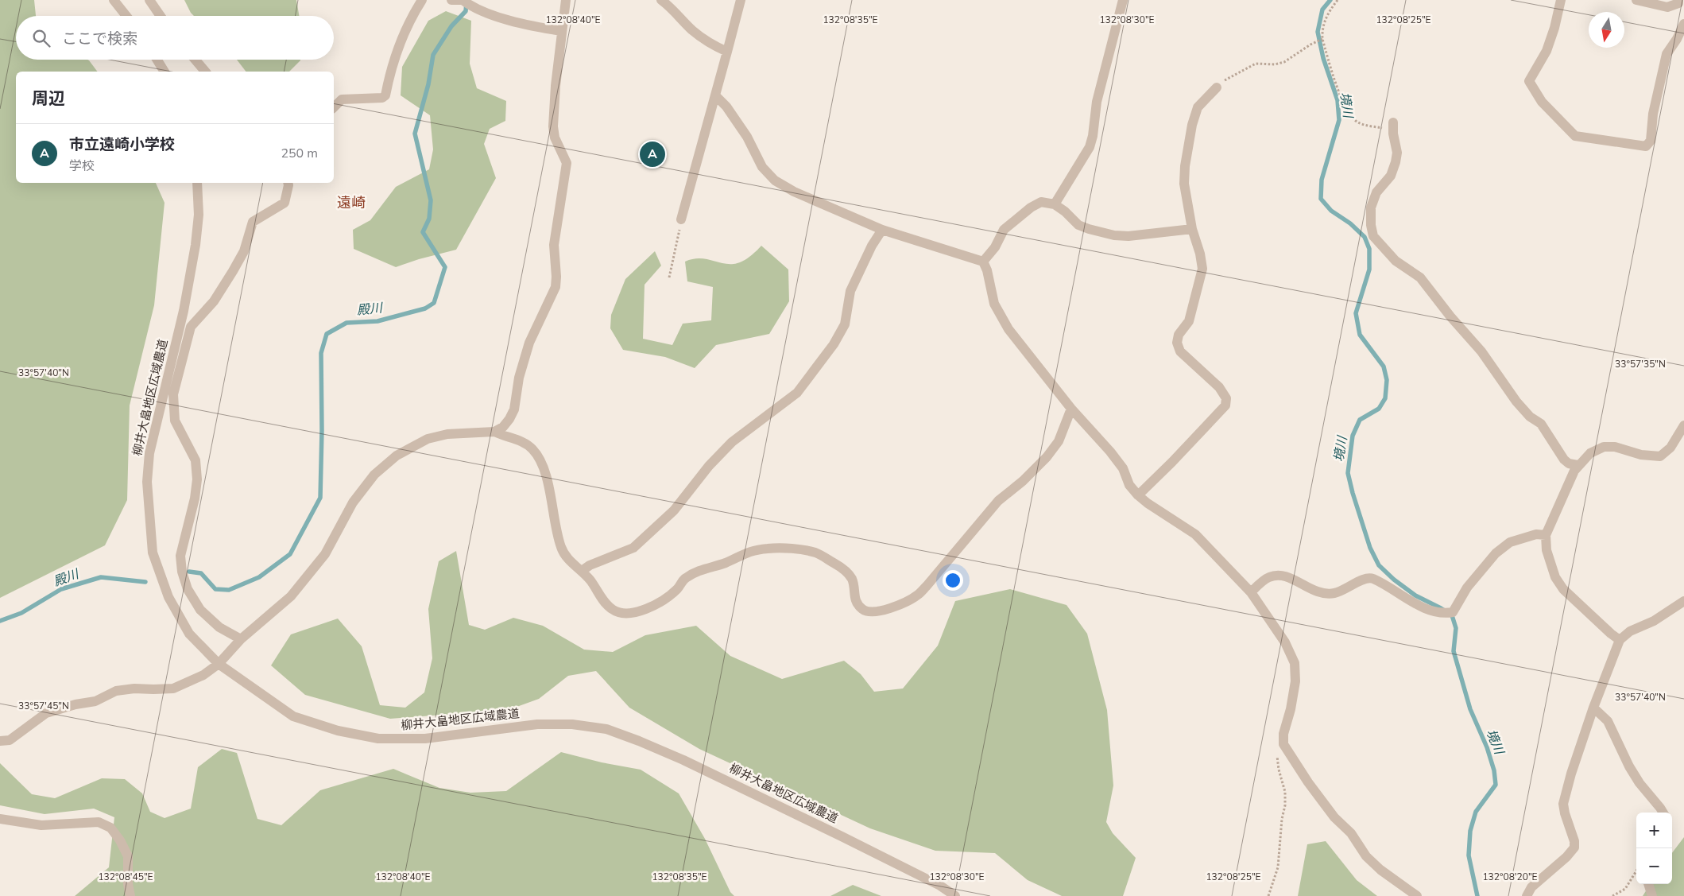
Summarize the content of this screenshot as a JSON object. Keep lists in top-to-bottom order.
{
  "streets": {
    "street": ["柳井大畠地区広域農道"]
  },
  "districts": ["遠崎"],
  "water": ["境川", "殿川"],
  "north": "bottom",
  "page": {
    "search": "ここで検索",
    "heading": "周辺",
    "list": [
      {
        "mark": "A",
        "name": "市立遠崎小学校",
        "note": "学校",
        "value": "250 m"
      }
    ],
    "pins": "A",
    "map_buttons": ["+", "−"]
  },
  "coordinates": [
    "132°08'40\"E",
    "132°08'35\"E",
    "132°08'30\"E",
    "132°08'25\"E",
    "33°57'35\"N",
    "33°57'40\"N",
    "33°57'45\"N",
    "132°08'45\"E",
    "132°08'20\"E"
  ]
}
